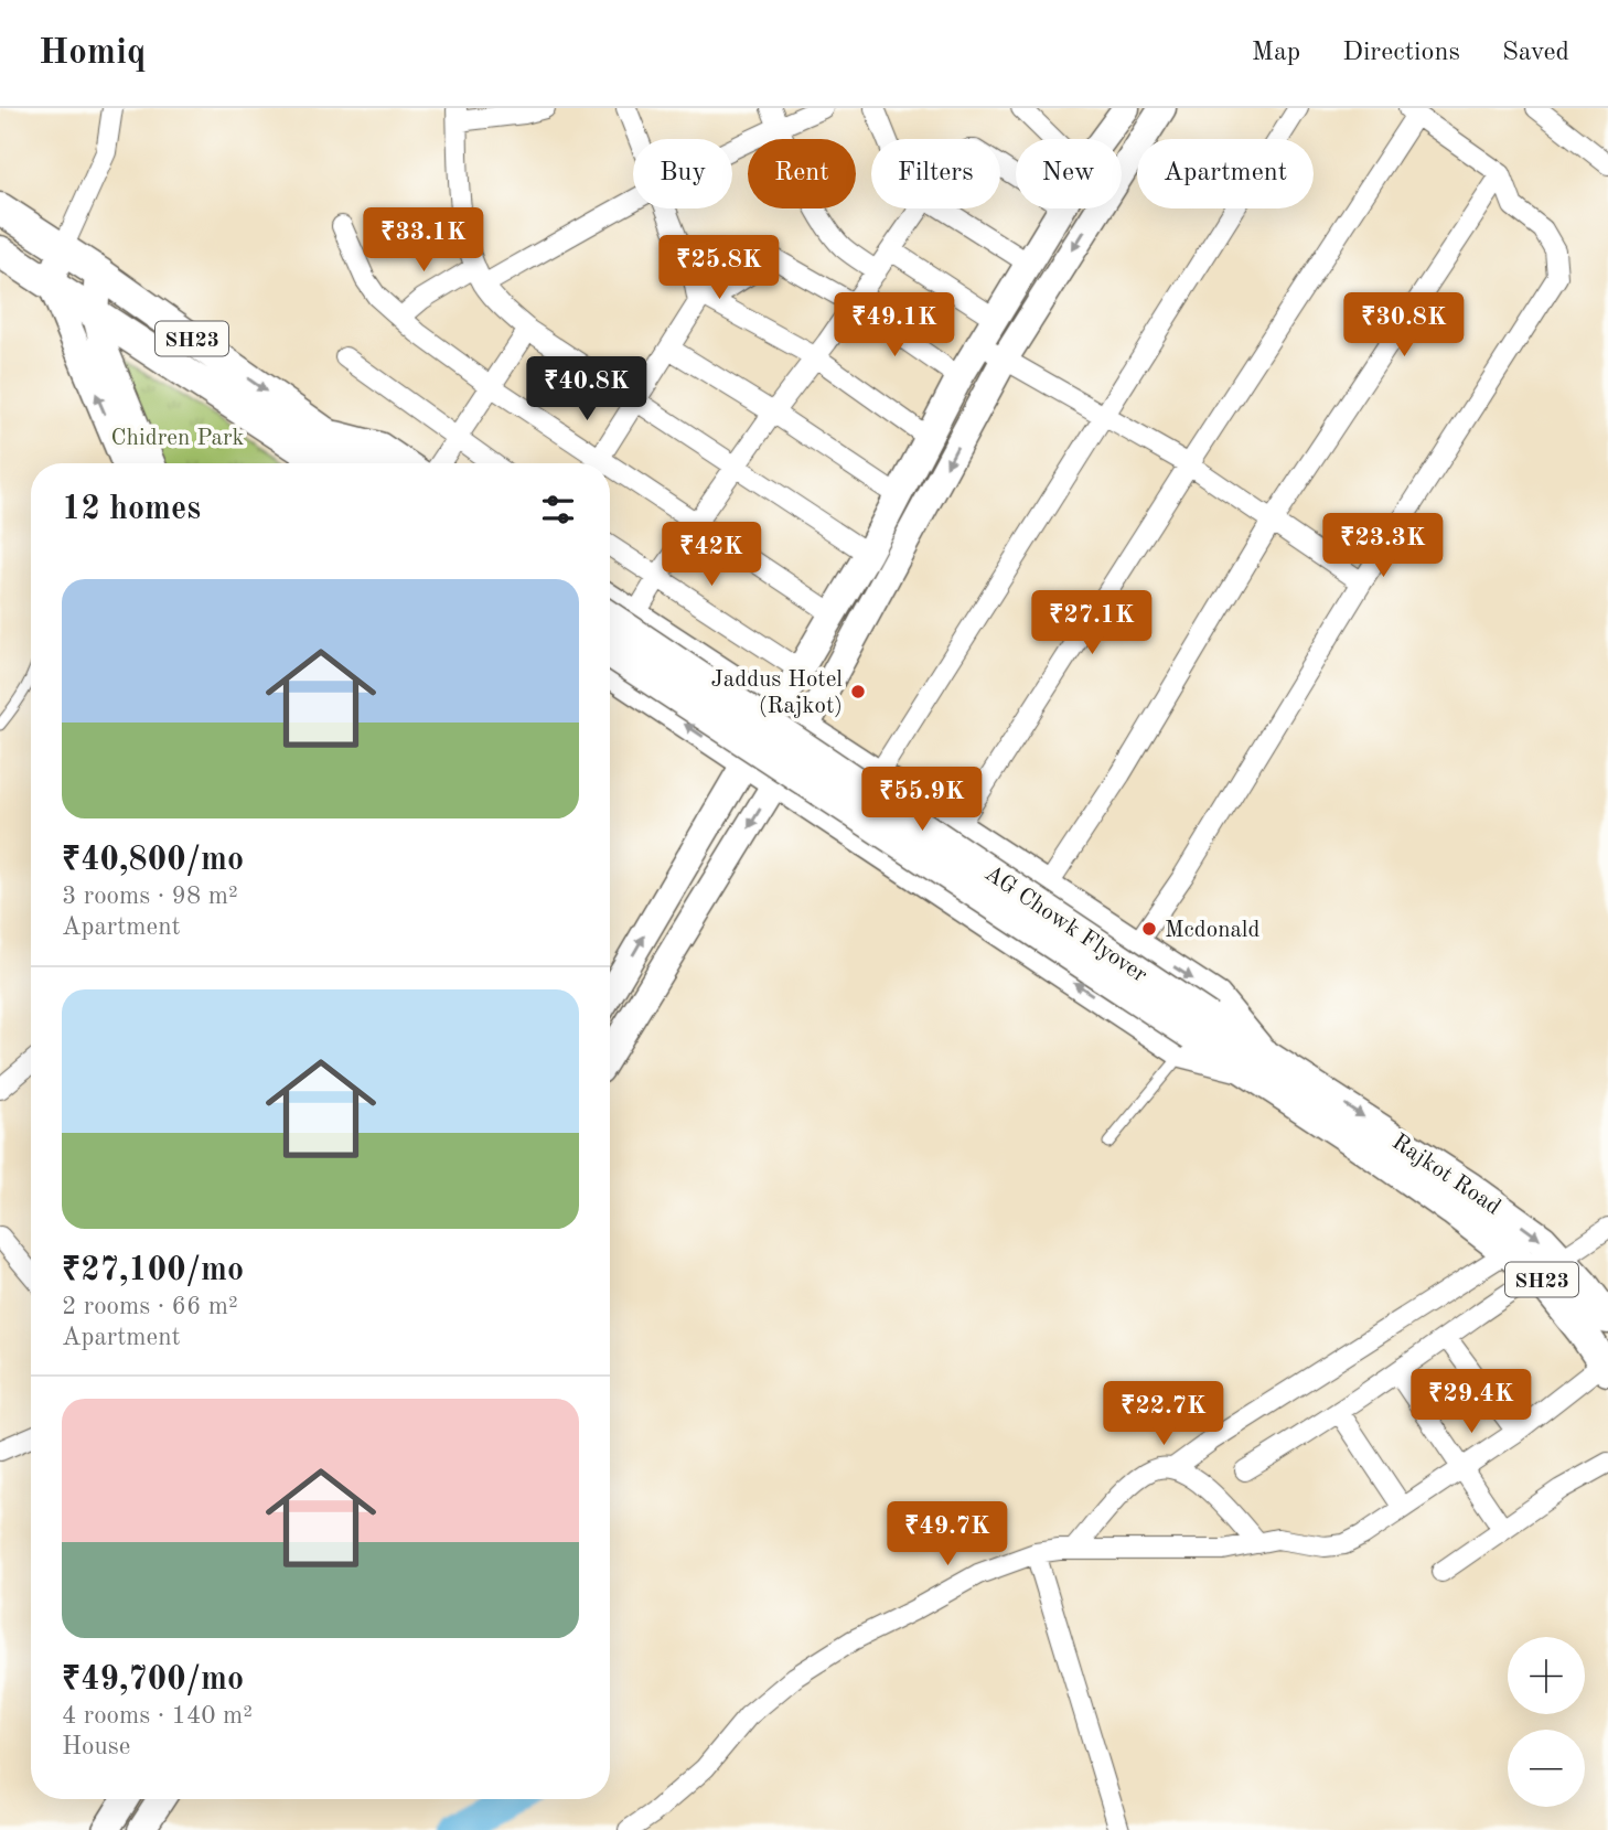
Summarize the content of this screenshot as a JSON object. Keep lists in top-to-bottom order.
{
  "streets": {
    "main road": ["SH23", "AG Chowk Flyover", "Rajkot Road"]
  },
  "crossings": [
    ["SH23", "Rajkot Road"],
    ["AG Chowk Flyover", "Rajkot Road"]
  ],
  "parks": ["Chidren Park"],
  "places": ["Jaddus Hotel (Rajkot)", "Mcdonald"],
  "page": {
    "header": "Homiq",
    "nav": ["Map", "Directions", "Saved"],
    "chip": [
      "Buy",
      "Rent",
      "Filters",
      "New",
      "Apartment"
    ],
    "price": [
      "₹33.1K",
      "₹25.8K",
      "₹49.1K",
      "₹30.8K",
      "₹40.8K",
      "₹23.3K",
      "₹42K",
      "₹27.1K",
      "₹55.9K",
      "₹29.4K",
      "₹22.7K",
      "₹49.7K"
    ],
    "heading": "12 homes",
    "list": [
      {
        "name": "₹40,800/mo",
        "note": "3 rooms · 98 m² · Apartment"
      },
      {
        "name": "₹27,100/mo",
        "note": "2 rooms · 66 m² · Apartment"
      },
      {
        "name": "₹49,700/mo",
        "note": "4 rooms · 140 m² · House"
      }
    ],
    "map_buttons": ["+", "−"]
  }
}
